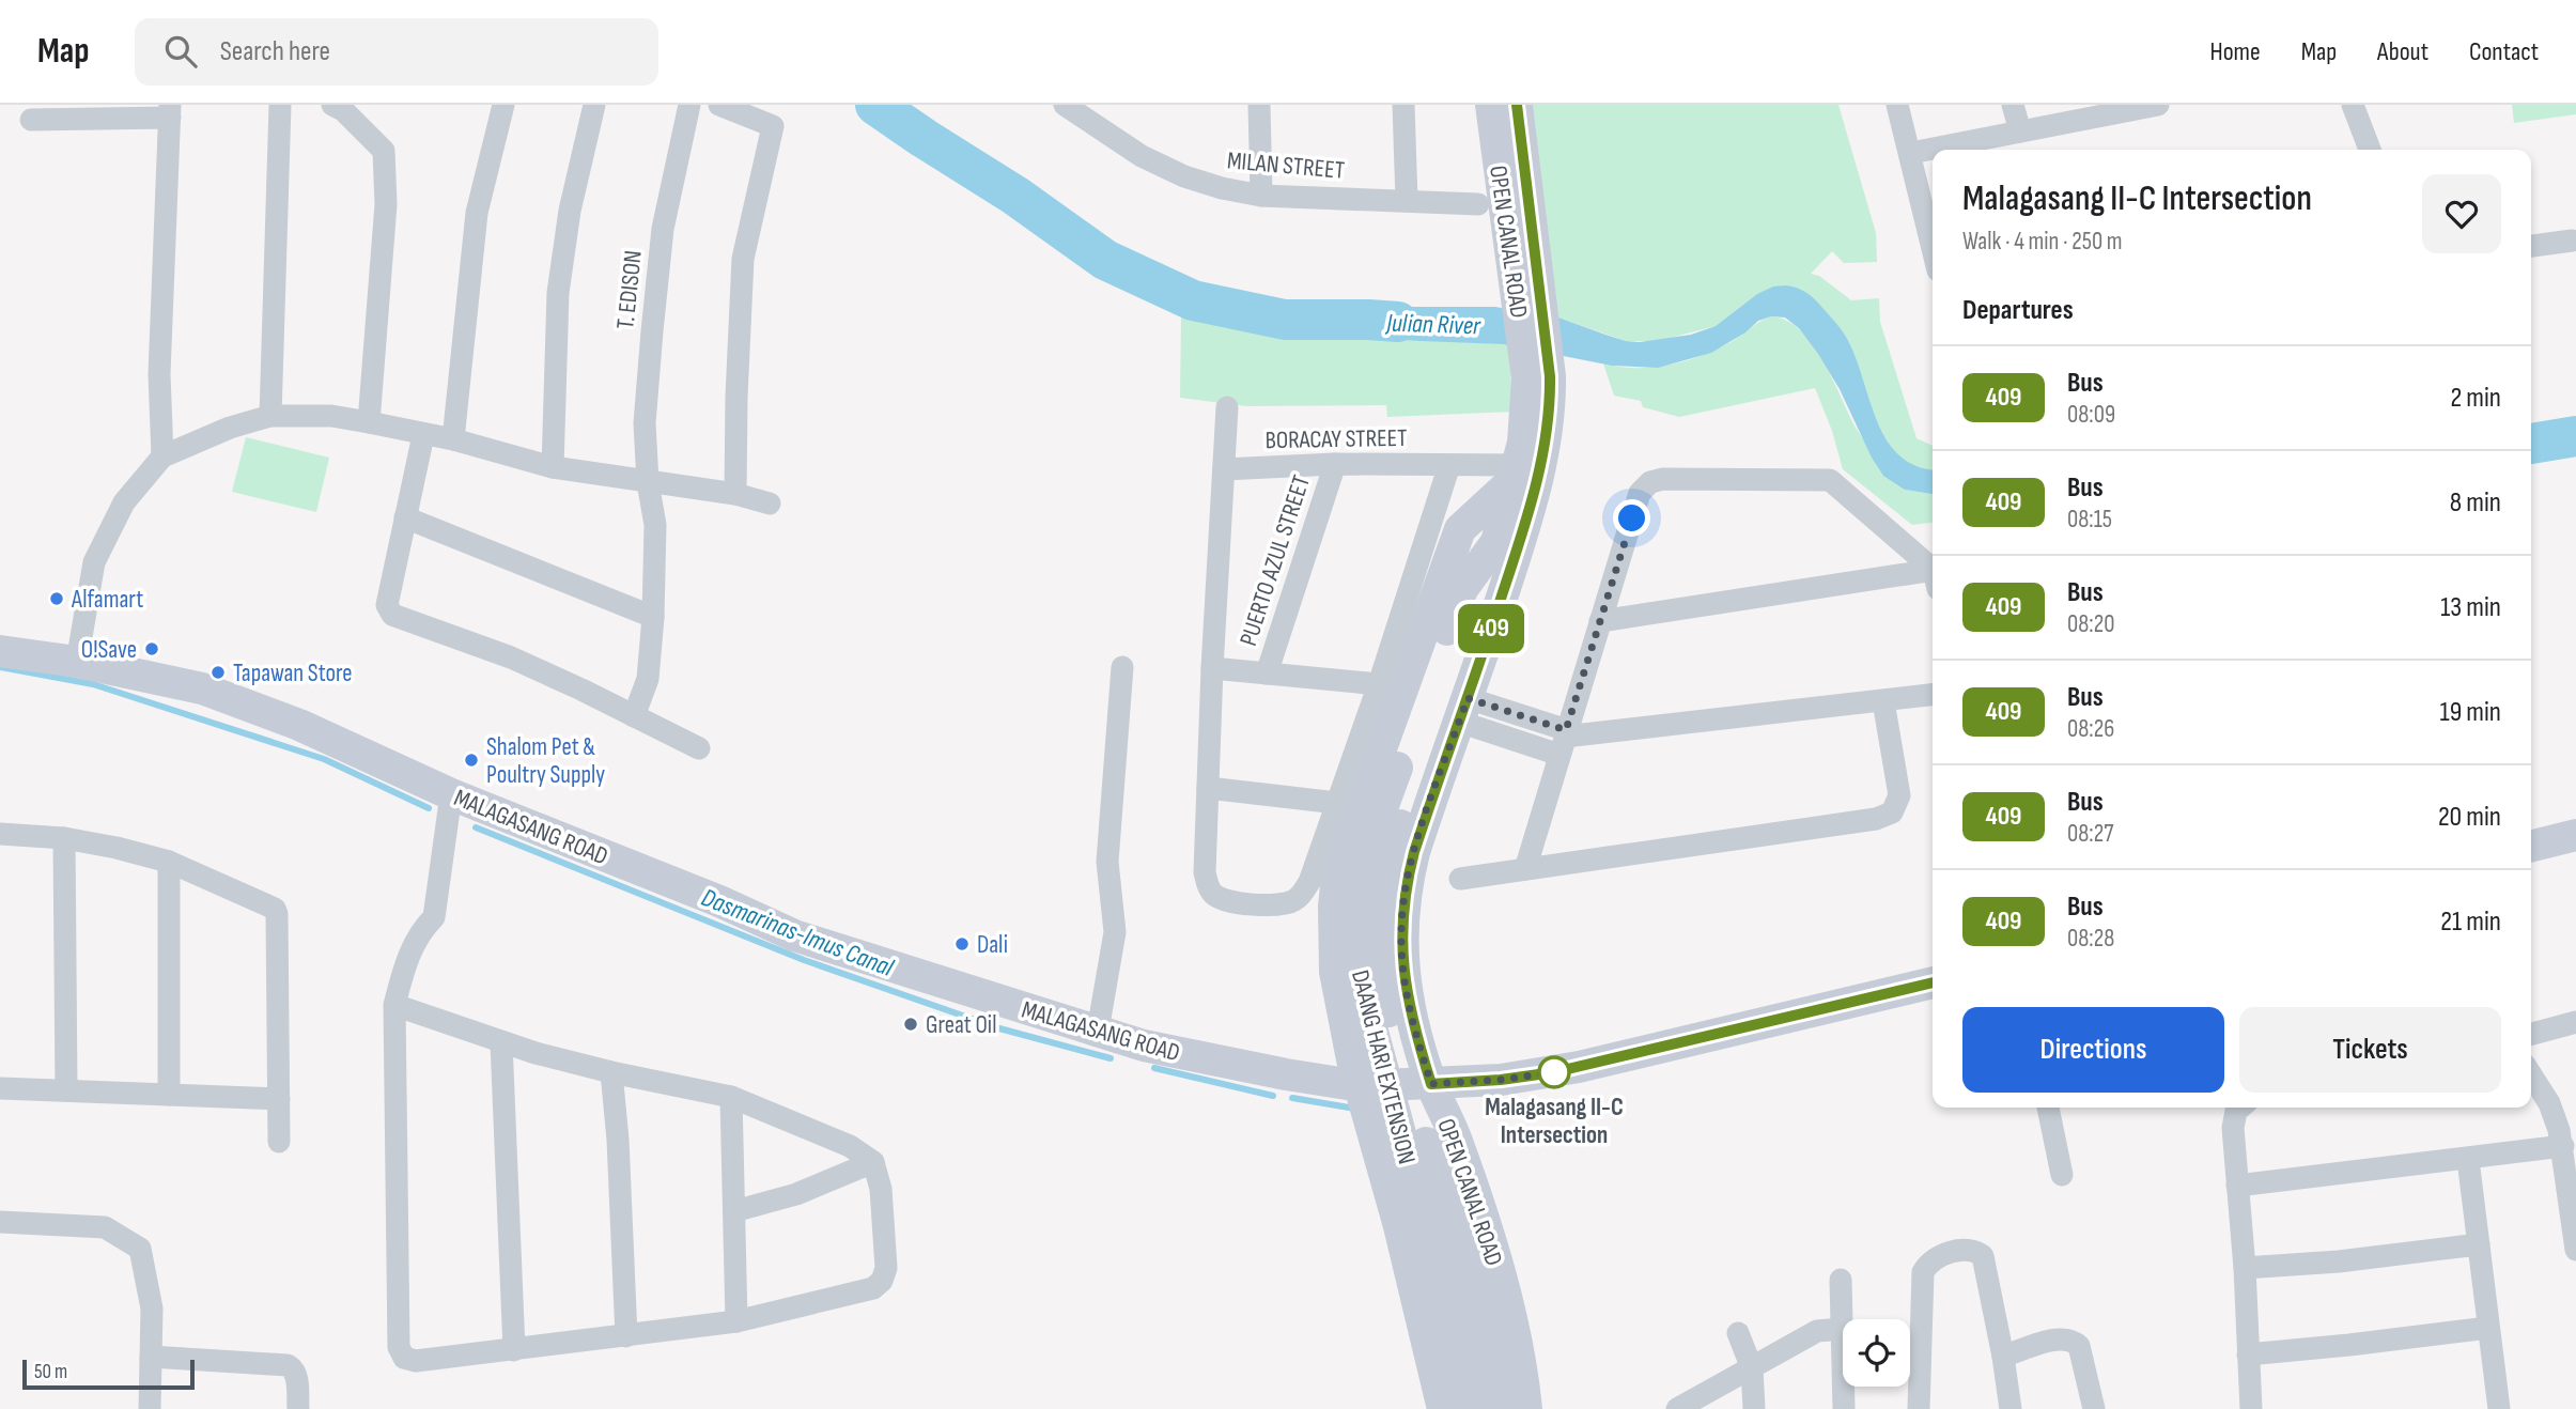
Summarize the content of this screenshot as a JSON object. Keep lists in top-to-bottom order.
{
  "streets": {
    "main road": ["OPEN CANAL ROAD", "MALAGASANG ROAD", "DAANG HARI EXTENSION"],
    "street": [
      "MILAN STREET",
      "T. EDISON",
      "BORACAY STREET",
      "PUERTO AZUL STREET"
    ]
  },
  "crossings": [
    ["OPEN CANAL ROAD", "MALAGASANG ROAD"],
    ["OPEN CANAL ROAD", "DAANG HARI EXTENSION"],
    ["BORACAY STREET", "PUERTO AZUL STREET"],
    ["BORACAY STREET", "DAANG HARI EXTENSION"]
  ],
  "water": ["Julian River", "Dasmarinas-Imus Canal"],
  "places": [
    "Alfamart",
    "O!Save",
    "Tapawan Store",
    "Shalom Pet & Poultry Supply",
    "Dali",
    "Great Oil",
    "Malagasang II-C Intersection"
  ],
  "lines": ["bus line 409"],
  "scale_bar": "50 m",
  "page": {
    "header": "Map",
    "search": "Search here",
    "nav": [
      "Home",
      "Map",
      "About",
      "Contact"
    ],
    "on_map": "409",
    "heading": [
      ["Malagasang II-C Intersection", "Walk · 4 min · 250 m"],
      "Departures"
    ],
    "list": [
      {
        "mark": "409",
        "name": "Bus",
        "note": "08:09",
        "value": "2 min"
      },
      {
        "mark": "409",
        "name": "Bus",
        "note": "08:15",
        "value": "8 min"
      },
      {
        "mark": "409",
        "name": "Bus",
        "note": "08:20",
        "value": "13 min"
      },
      {
        "mark": "409",
        "name": "Bus",
        "note": "08:26",
        "value": "19 min"
      },
      {
        "mark": "409",
        "name": "Bus",
        "note": "08:27",
        "value": "20 min"
      },
      {
        "mark": "409",
        "name": "Bus",
        "note": "08:28",
        "value": "21 min"
      }
    ],
    "buttons": ["Directions", "Tickets"],
    "scale": "50 m"
  }
}
